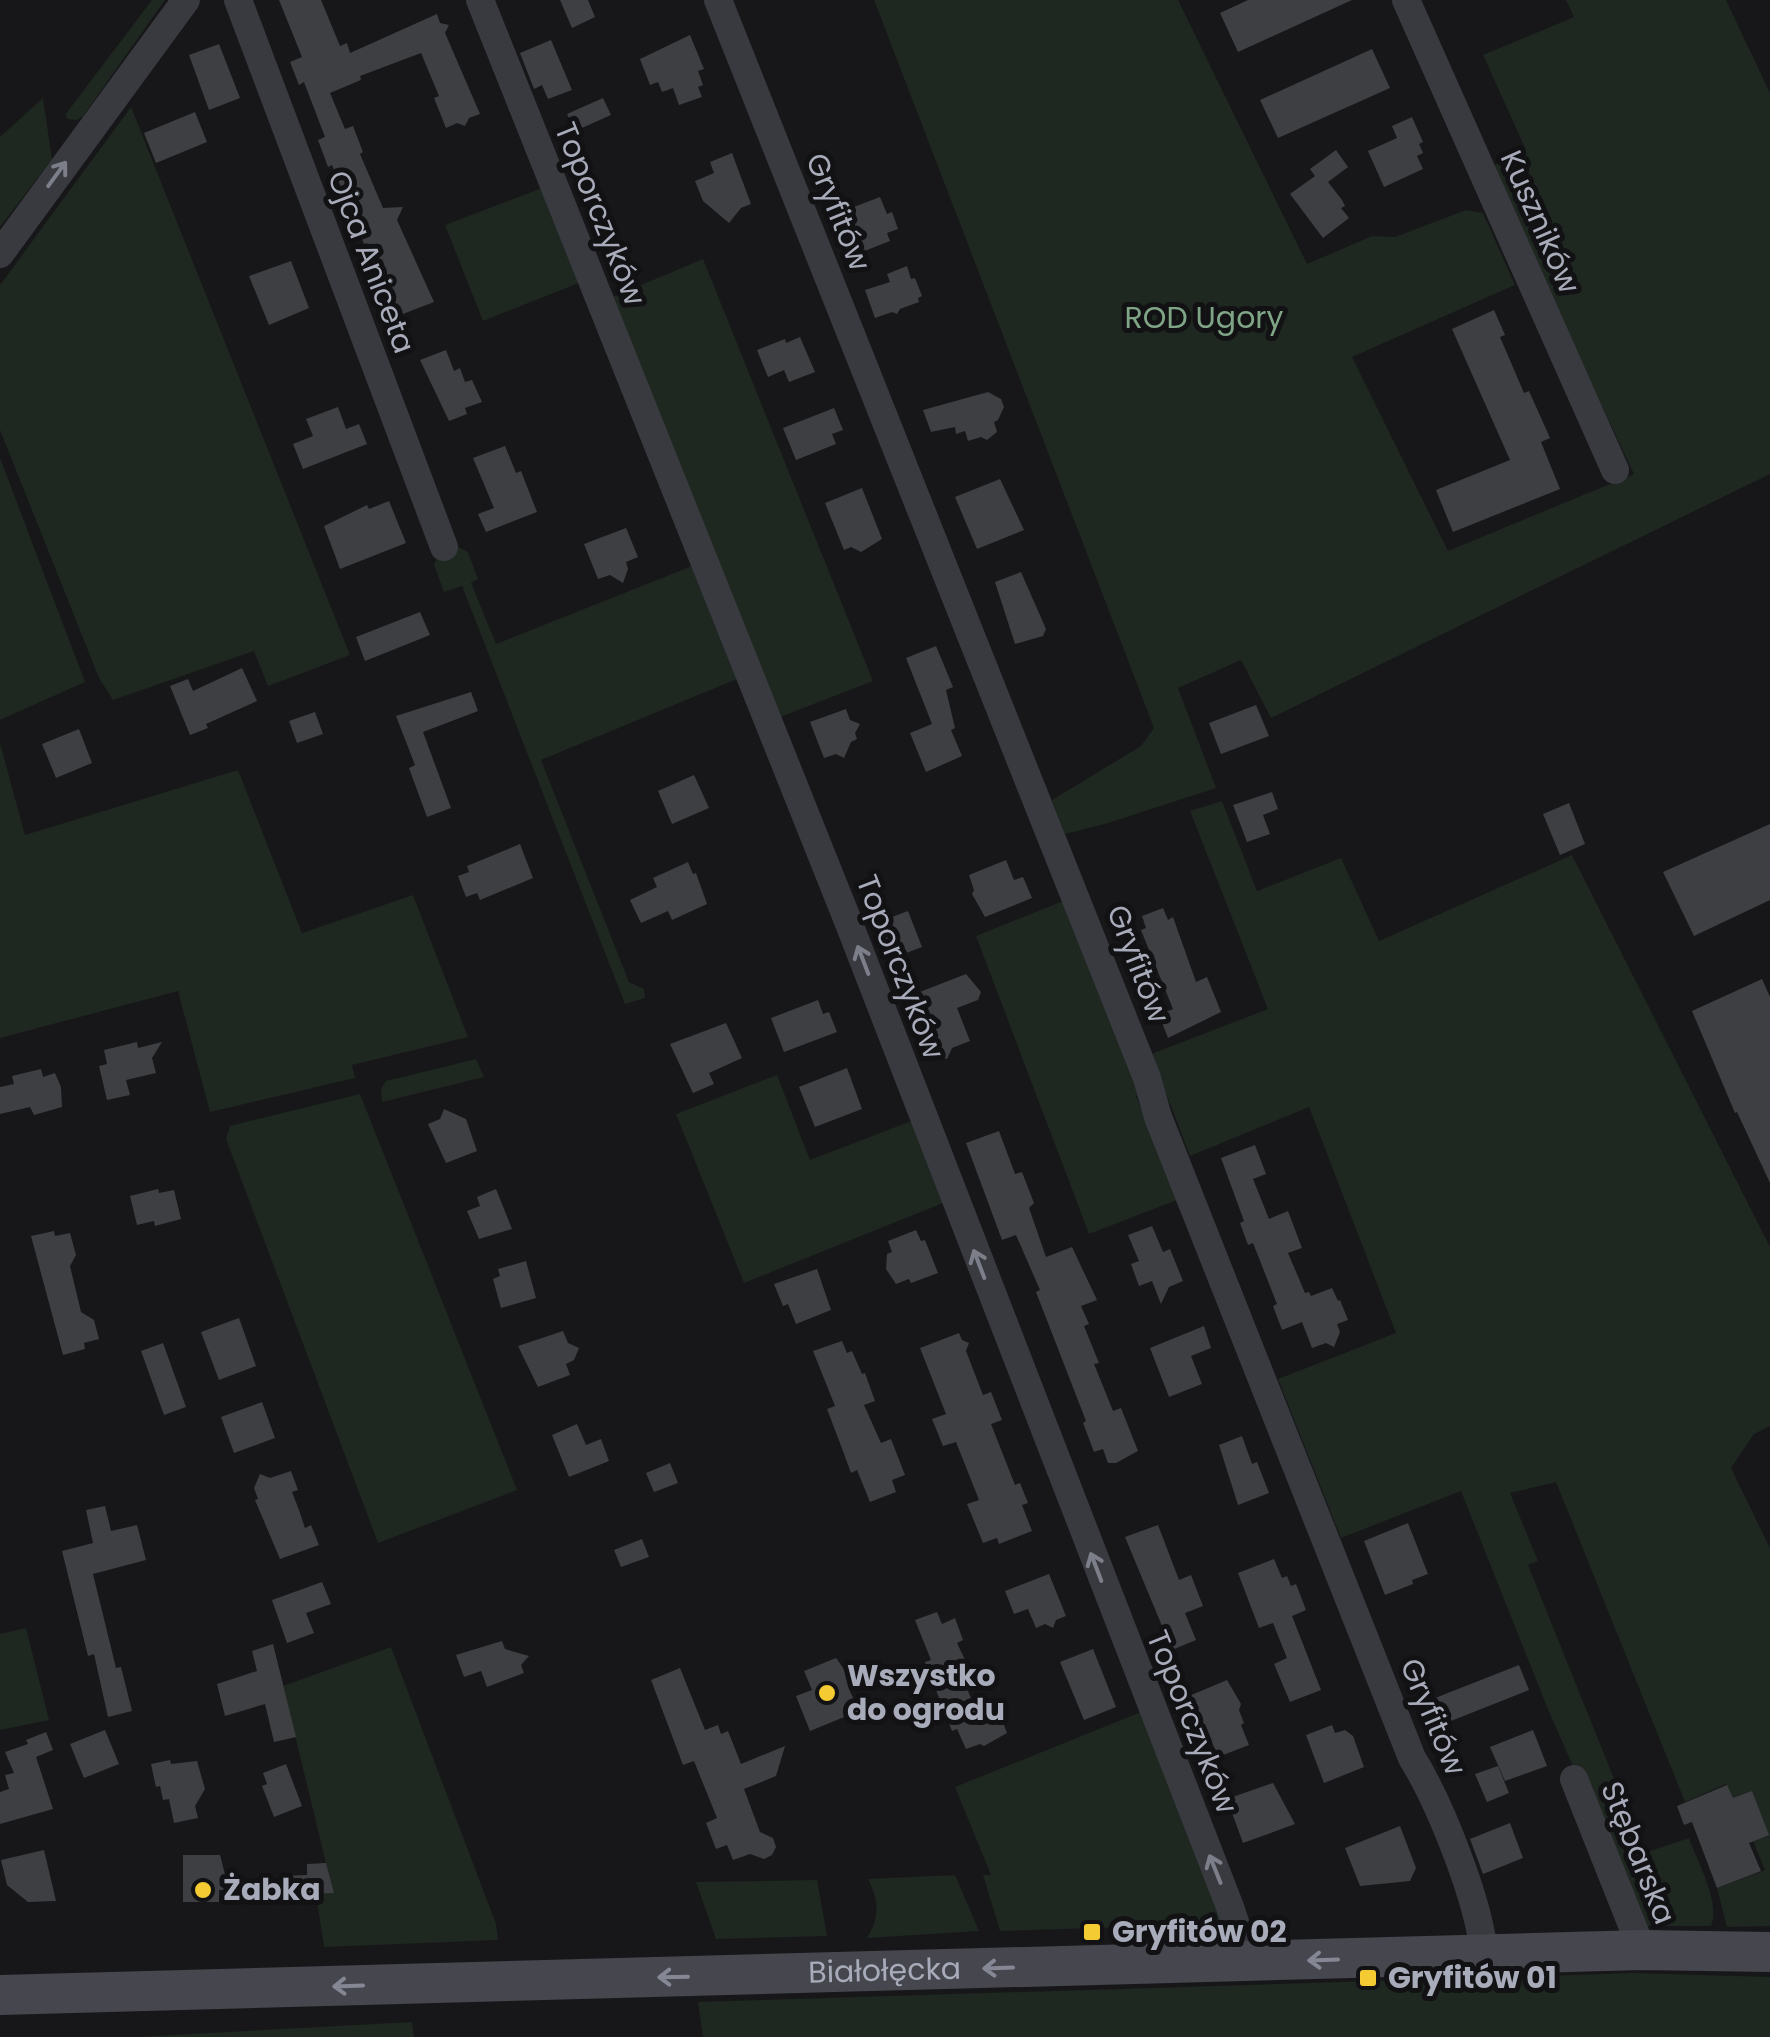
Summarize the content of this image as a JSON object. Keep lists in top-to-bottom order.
{
  "streets": {
    "street": [
      "Gryfitów",
      "Toporczyków",
      "Kuszników",
      "Ojca Aniceta",
      "Stębarska",
      "Białołęcka"
    ]
  },
  "crossings": [
    ["Gryfitów", "Białołęcka"],
    ["Toporczyków", "Białołęcka"],
    ["Stębarska", "Białołęcka"]
  ],
  "one_way": ["Toporczyków", "Białołęcka"],
  "parks": ["ROD Ugory"],
  "places": {
    "other": ["Wszystko do ogrodu", "Żabka"],
    "transit": ["Gryfitów 02", "Gryfitów 01"]
  }
}
